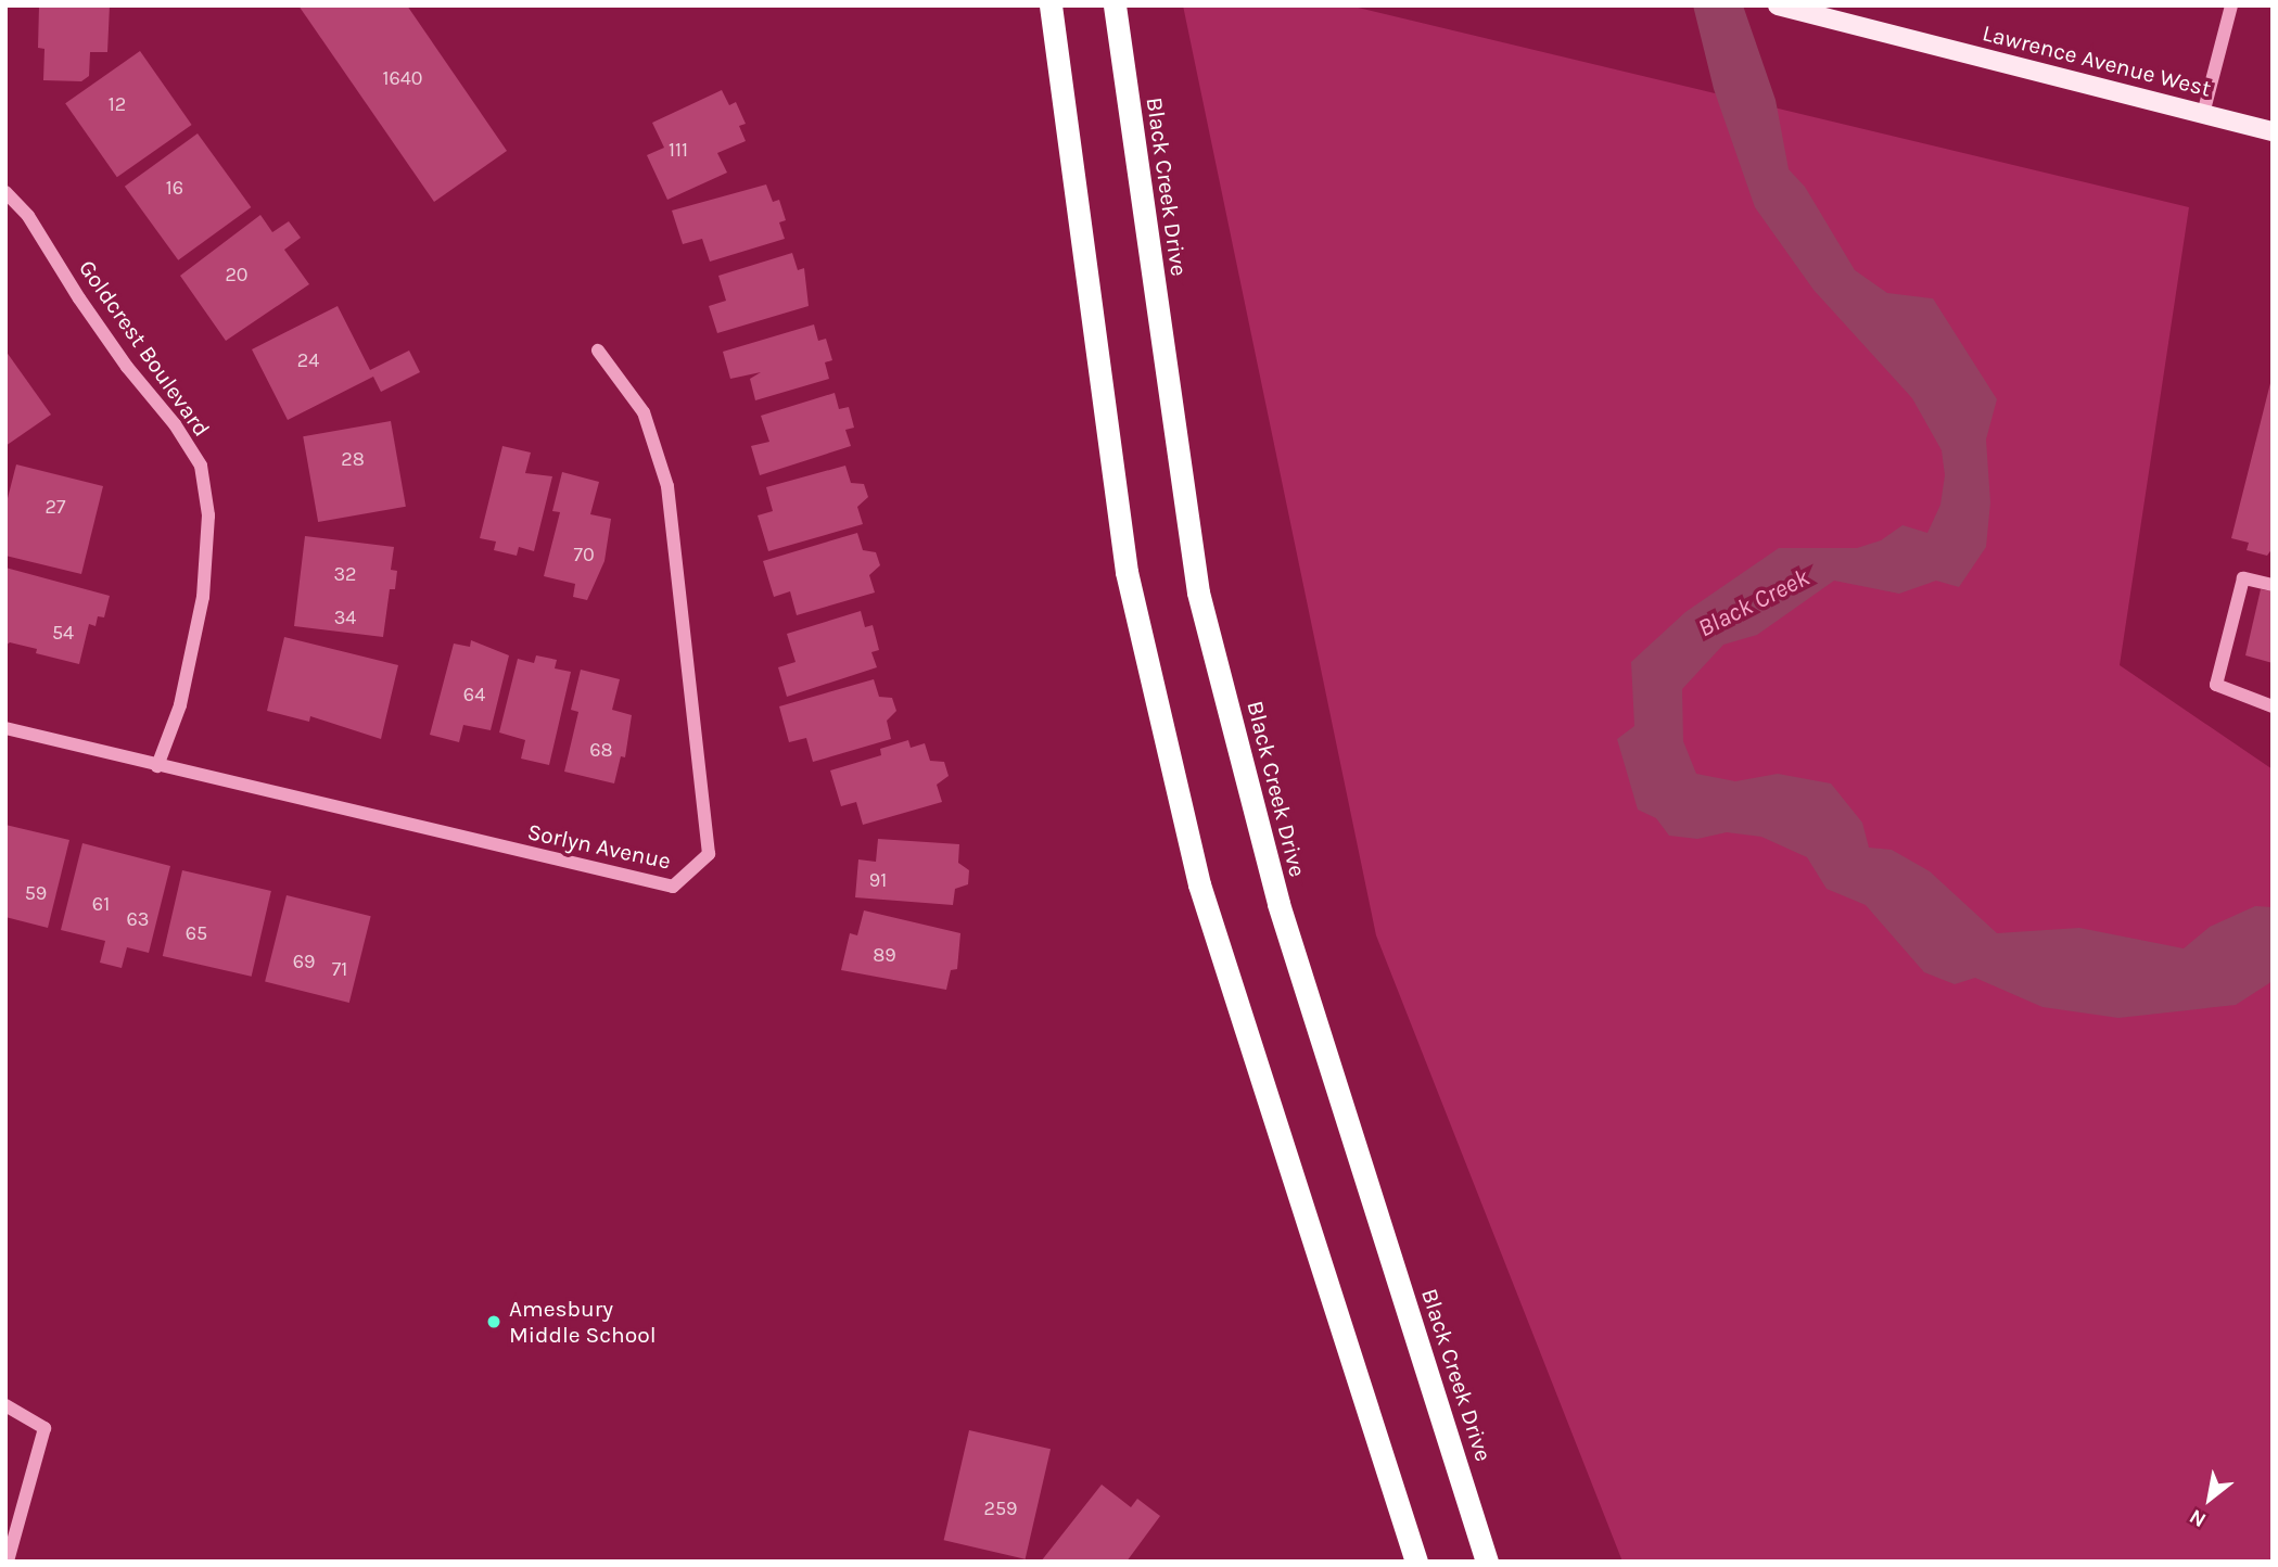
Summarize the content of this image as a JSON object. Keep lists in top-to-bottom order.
{
  "streets": {
    "highway": ["Black Creek Drive"],
    "main road": ["Lawrence Avenue West"],
    "street": ["Goldcrest Boulevard", "Sorlyn Avenue"]
  },
  "crossings": [
    ["Goldcrest Boulevard", "Sorlyn Avenue"]
  ],
  "water": ["Black Creek"],
  "places": ["Amesbury Middle School"],
  "house_numbers": [
    "1640",
    "12",
    "111",
    "16",
    "20",
    "24",
    "28",
    "27",
    "70",
    "32",
    "34",
    "54",
    "64",
    "68",
    "91",
    "59",
    "61",
    "63",
    "65",
    "89",
    "69",
    "71",
    "259"
  ],
  "north": "bottom left"
}
